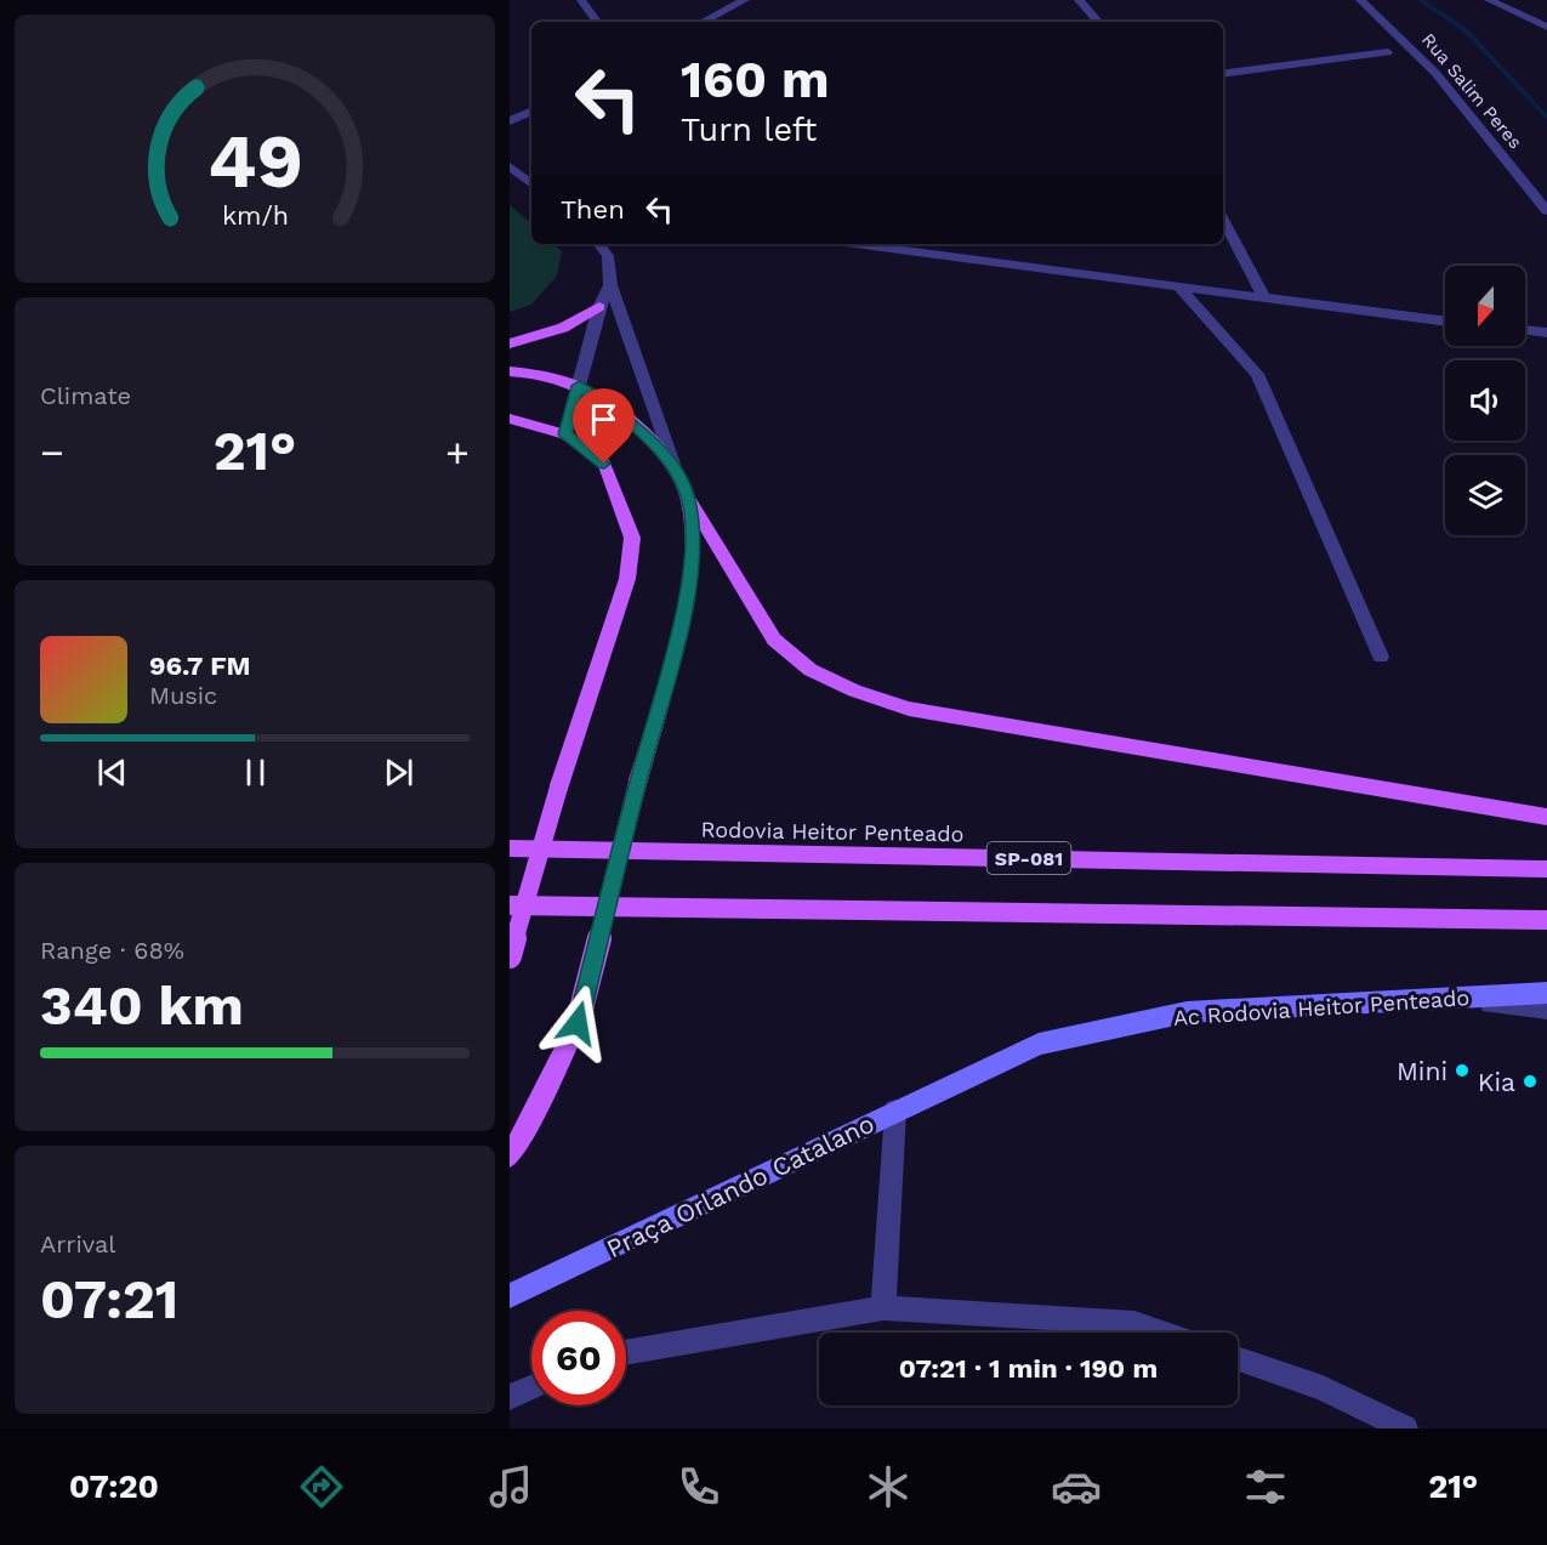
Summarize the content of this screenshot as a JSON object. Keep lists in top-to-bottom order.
{
  "streets": {
    "main road": [
      "Rodovia Heitor Penteado",
      "SP-081",
      "Ac Rodovia Heitor Penteado",
      "Praça Orlando Catalano"
    ],
    "street": ["Rua Salim Peres"]
  },
  "crossings": [
    ["Ac Rodovia Heitor Penteado", "Praça Orlando Catalano"]
  ],
  "places": ["Mini", "Kia"],
  "north": "bottom",
  "page": {
    "turn": ["160 m", "Turn left"],
    "then": "Then",
    "tile": [
      "Climate",
      ["Range · 68%", "340 km"],
      ["Arrival", "07:21"]
    ],
    "heat": ["−", "21°", "+"],
    "song": ["96.7 FM", "Music"],
    "limit": "60",
    "trip": "07:21 · 1 min · 190 m",
    "tabs": ["07:20", "21°"],
    "gauge": ["49", "km/h"]
  }
}
